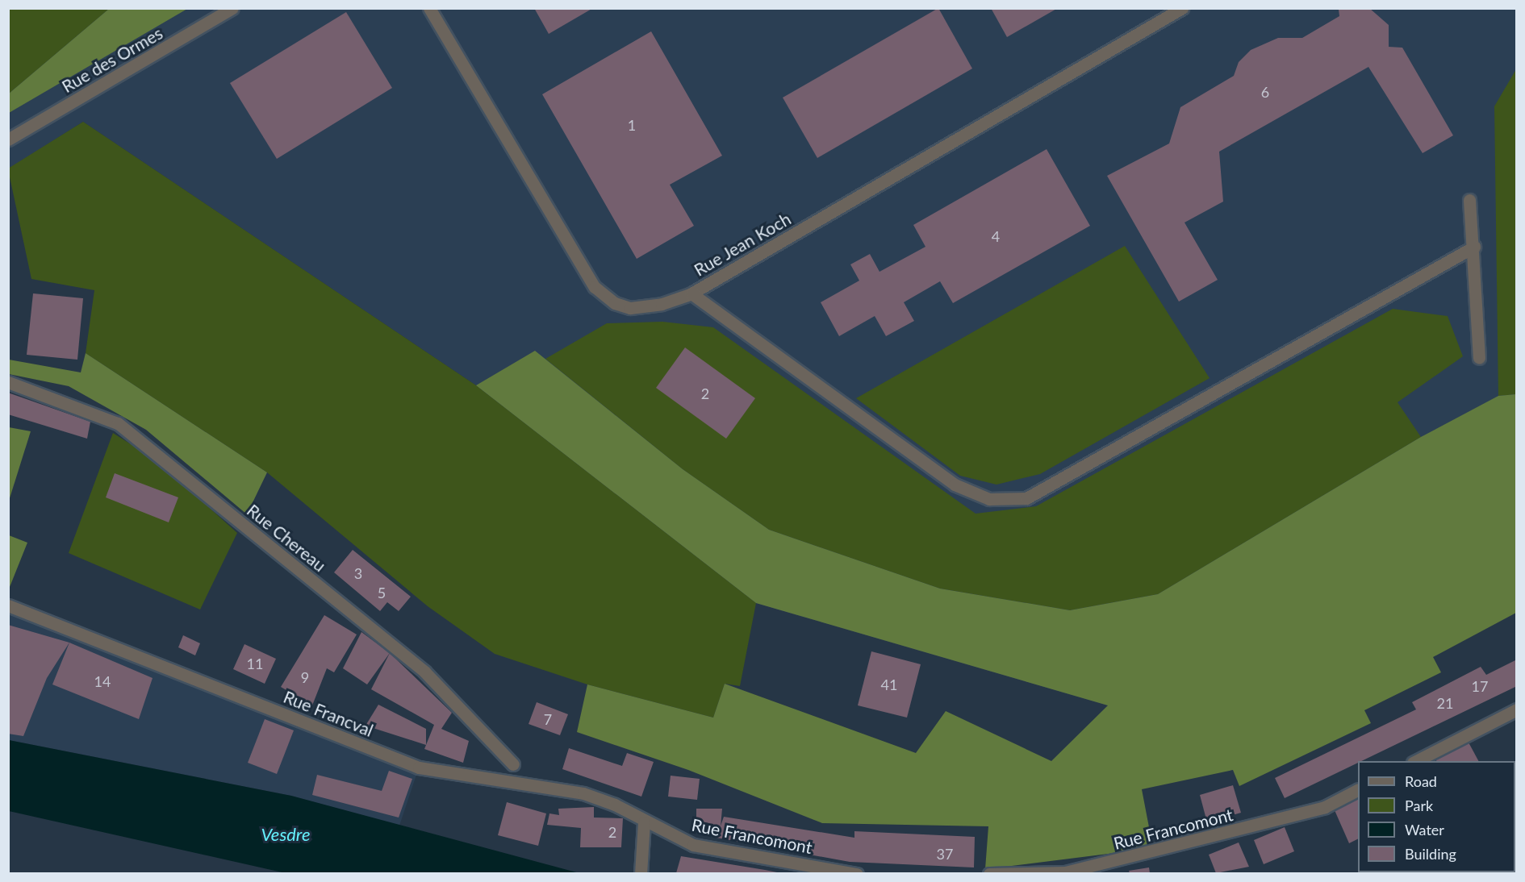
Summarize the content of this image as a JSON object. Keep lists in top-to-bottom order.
{
  "streets": {
    "street": [
      "Rue des Ormes",
      "Rue Jean Koch",
      "Rue Chereau",
      "Rue Francval",
      "Rue Francomont"
    ]
  },
  "crossings": [
    ["Rue Francval", "Rue Francomont"]
  ],
  "water": ["Vesdre"],
  "house_numbers": [
    "6",
    "1",
    "4",
    "2",
    "3",
    "5",
    "11",
    "9",
    "14",
    "41",
    "17",
    "21",
    "7",
    "2",
    "37"
  ],
  "legend": [
    "Road",
    "Park",
    "Water",
    "Building"
  ]
}
